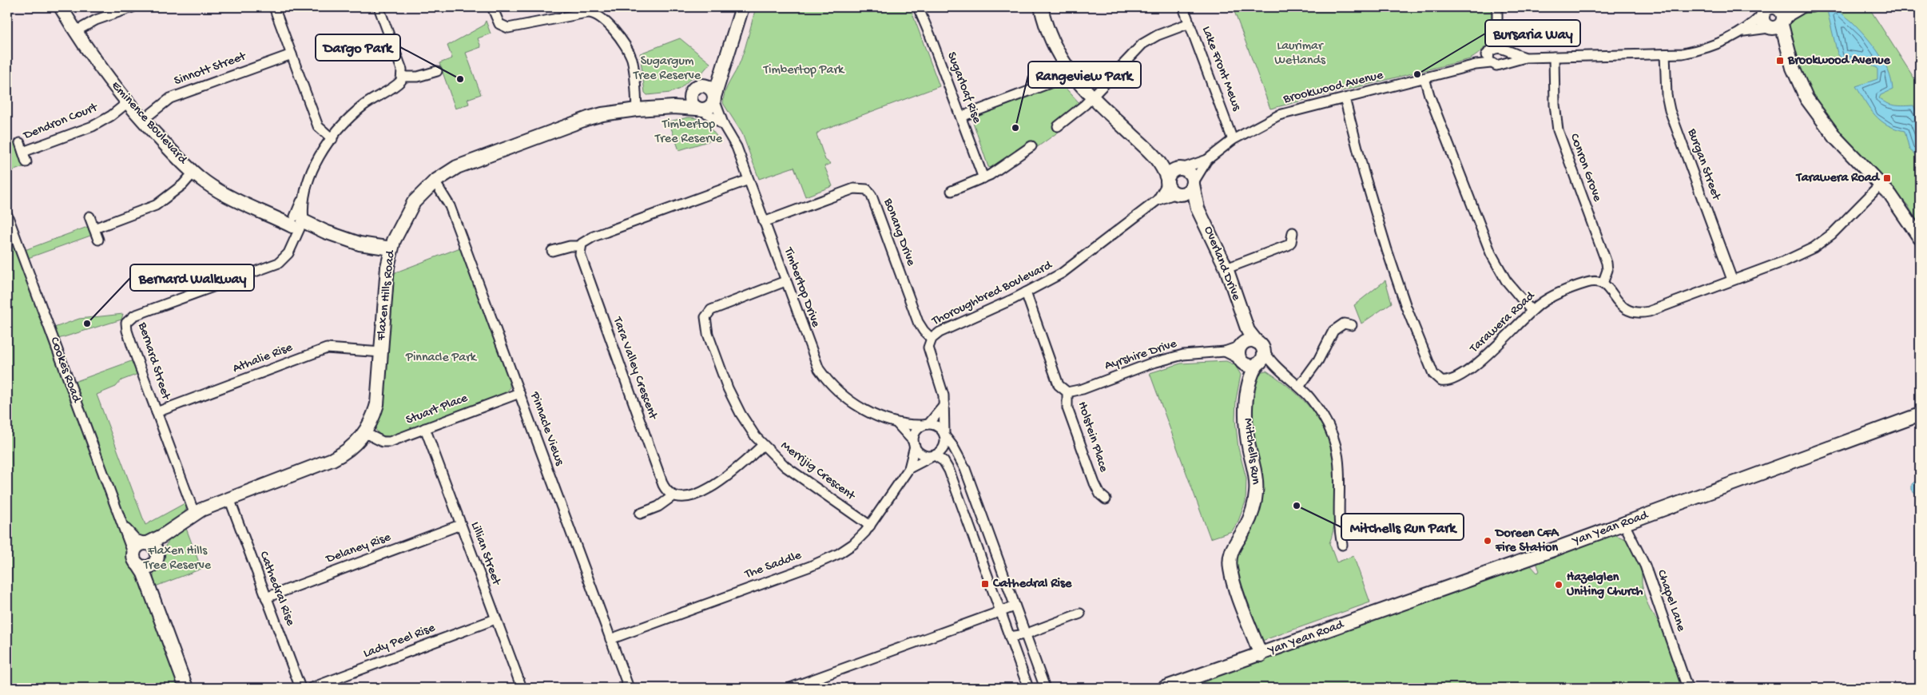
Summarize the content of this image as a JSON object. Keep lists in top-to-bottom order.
{
  "streets": {
    "street": [
      "Lake Front Mews",
      "Sinnott Street",
      "Sugarloaf Rise",
      "Brookwood Avenue",
      "Dendron Court",
      "Eminence Boulevard",
      "Burgan Street",
      "Conron Grove",
      "Bonang Drive",
      "Overland Drive",
      "Timbertop Drive",
      "Thoroughbred Boulevard",
      "Flaxen Hills Road",
      "Tarawera Road",
      "Ayrshire Drive",
      "Athalie Rise",
      "Bernard Street",
      "Tara Valley Crescent",
      "Cookes Road",
      "Stuart Place",
      "Pinnacle Views",
      "Holstein Place",
      "Mitchells Run",
      "Merrijig Crescent",
      "Yan Yean Road",
      "Delaney Rise",
      "Lillian Street",
      "The Saddle",
      "Cathedral Rise",
      "Chapel Lane",
      "Lady Peel Rise"
    ]
  },
  "crossings": [
    ["Lake Front Mews", "Brookwood Avenue"],
    ["Sinnott Street", "Eminence Boulevard"],
    ["Brookwood Avenue", "Overland Drive"],
    ["Brookwood Avenue", "Thoroughbred Boulevard"],
    ["Brookwood Avenue", "Tarawera Road"],
    ["Dendron Court", "Eminence Boulevard"],
    ["Eminence Boulevard", "Flaxen Hills Road"],
    ["Eminence Boulevard", "Bernard Street"],
    ["Conron Grove", "Tarawera Road"],
    ["Bonang Drive", "Timbertop Drive"],
    ["Bonang Drive", "Thoroughbred Boulevard"],
    ["Overland Drive", "Thoroughbred Boulevard"],
    ["Overland Drive", "Ayrshire Drive"],
    ["Overland Drive", "Mitchells Run"],
    ["Timbertop Drive", "Thoroughbred Boulevard"],
    ["Timbertop Drive", "Flaxen Hills Road"],
    ["Timbertop Drive", "Merrijig Crescent"],
    ["Timbertop Drive", "The Saddle"],
    ["Thoroughbred Boulevard", "Holstein Place"],
    ["Thoroughbred Boulevard", "The Saddle"],
    ["Flaxen Hills Road", "Athalie Rise"],
    ["Flaxen Hills Road", "Bernard Street"],
    ["Flaxen Hills Road", "Cookes Road"],
    ["Flaxen Hills Road", "Stuart Place"],
    ["Flaxen Hills Road", "Pinnacle Views"],
    ["Flaxen Hills Road", "Cathedral Rise"],
    ["Ayrshire Drive", "Holstein Place"],
    ["Ayrshire Drive", "Mitchells Run"],
    ["Athalie Rise", "Bernard Street"],
    ["Stuart Place", "Pinnacle Views"],
    ["Stuart Place", "Lillian Street"],
    ["Pinnacle Views", "The Saddle"],
    ["Mitchells Run", "Yan Yean Road"],
    ["Merrijig Crescent", "The Saddle"],
    ["Yan Yean Road", "Chapel Lane"],
    ["Delaney Rise", "Lillian Street"],
    ["Delaney Rise", "Cathedral Rise"],
    ["Lillian Street", "Lady Peel Rise"]
  ],
  "parks": [
    "Laurimar Wetlands",
    "Sugargum Tree Reserve",
    "Timbertop Park",
    "Timbertop Tree Reserve",
    "Pinnacle Park",
    "Flaxen Hills Tree Reserve"
  ],
  "places": {
    "transit": ["Brookwood Avenue", "Tarawera Road", "Cathedral Rise"],
    "other": [
      "Bursaria Way",
      "Dargo Park",
      "Rangeview Park",
      "Bernard Walkway",
      "Mitchells Run Park",
      "Doreen CFA Fire Station",
      "Hazelglen Uniting Church"
    ]
  }
}
